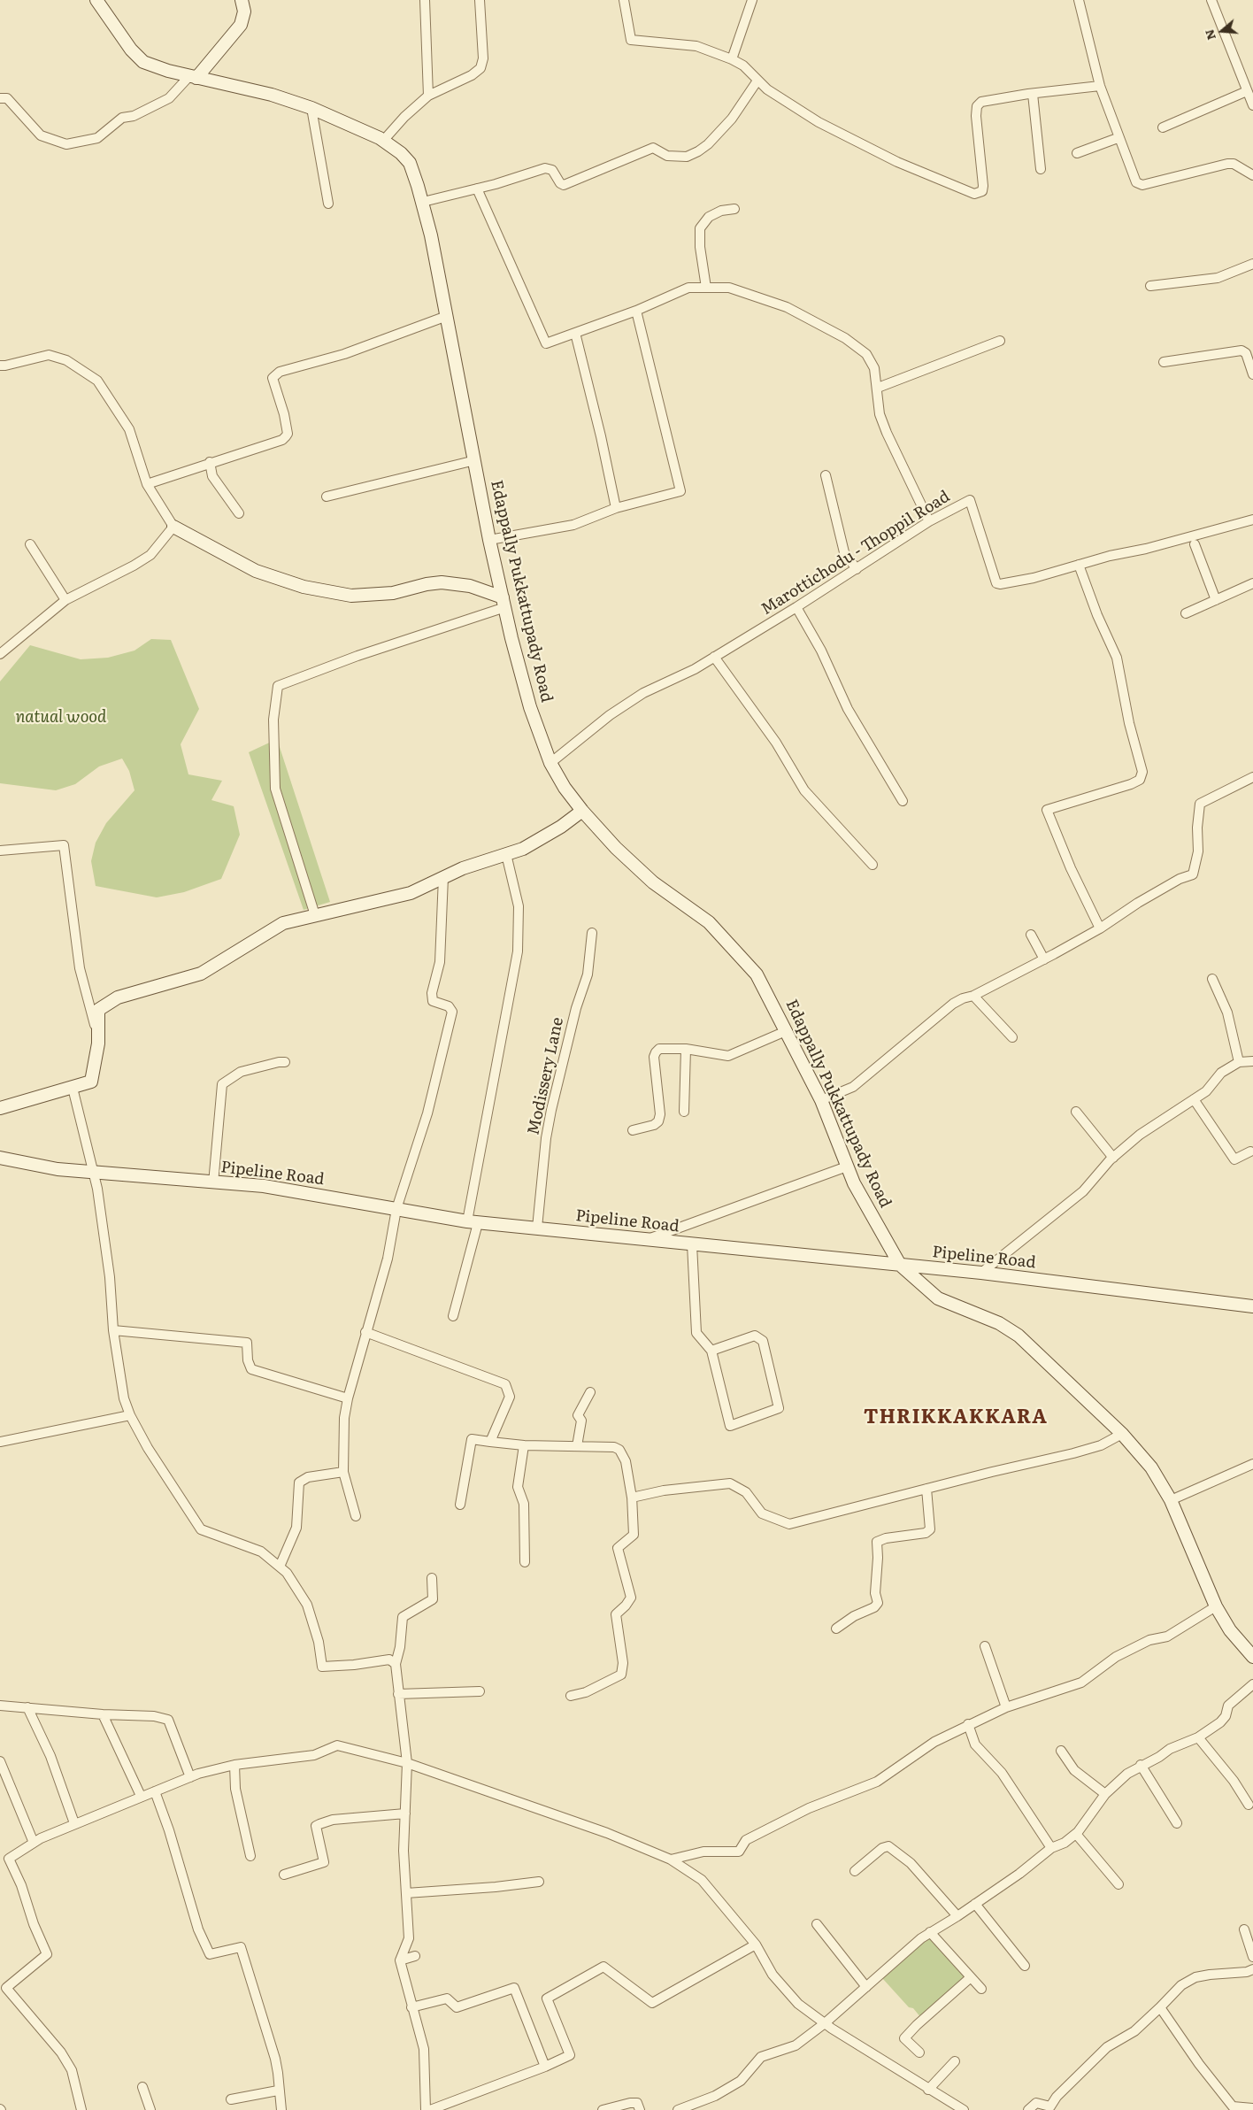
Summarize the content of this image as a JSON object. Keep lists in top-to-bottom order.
{
  "streets": {
    "street": [
      "Marottichodu - Thoppil Road",
      "Edappally Pukkattupady Road",
      "Modissery Lane",
      "Pipeline Road"
    ]
  },
  "crossings": [
    ["Marottichodu - Thoppil Road", "Edappally Pukkattupady Road"],
    ["Edappally Pukkattupady Road", "Pipeline Road"],
    ["Modissery Lane", "Pipeline Road"]
  ],
  "districts": ["THRIKKAKKARA"],
  "parks": ["natual wood"],
  "north": "left"
}
